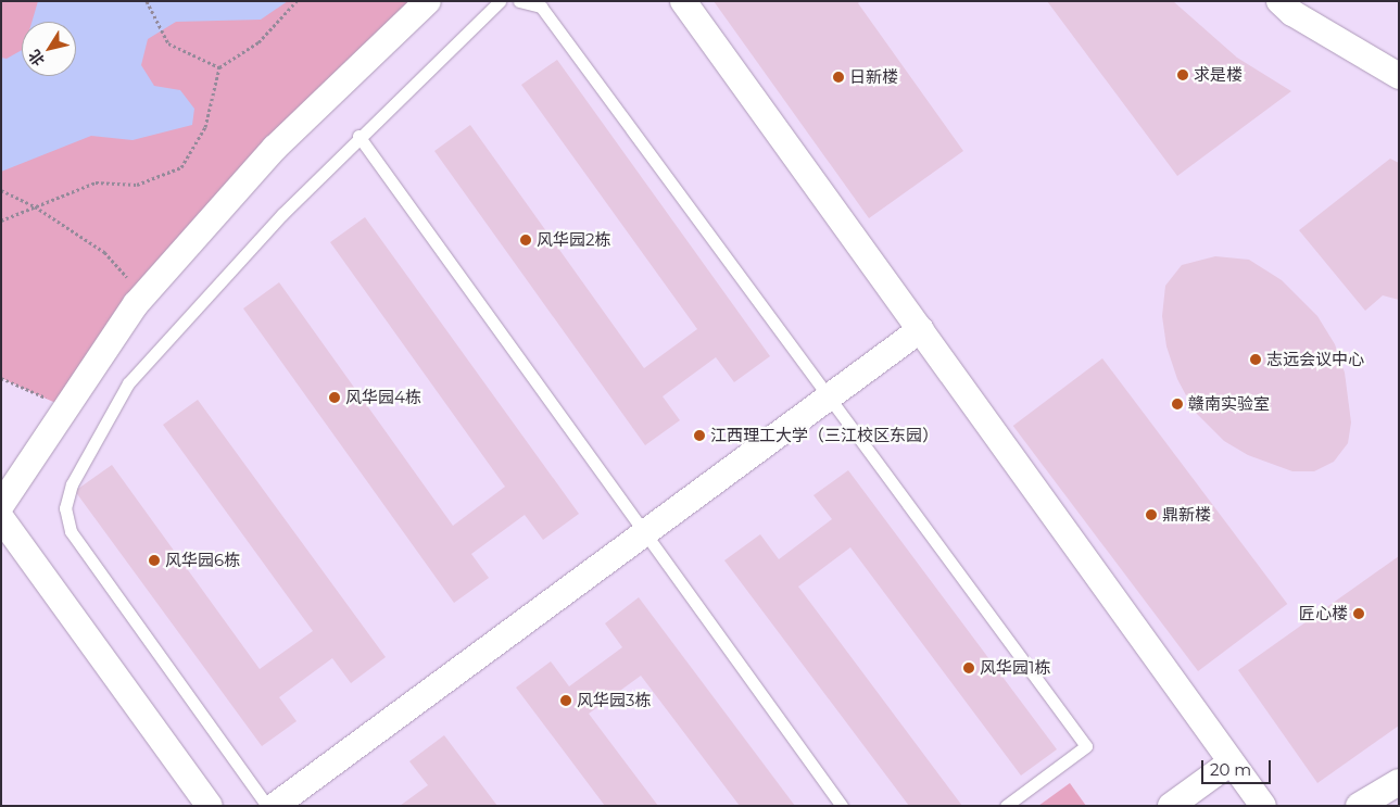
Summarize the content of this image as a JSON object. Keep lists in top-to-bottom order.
{
  "places": [
    "求是楼",
    "日新楼",
    "风华园2栋",
    "志远会议中心",
    "风华园4栋",
    "赣南实验室",
    "江西理工大学（三江校区东园）",
    "鼎新楼",
    "风华园6栋",
    "匠心楼",
    "风华园1栋",
    "风华园3栋"
  ],
  "scale_bar": "20 m",
  "north": "bottom left"
}
